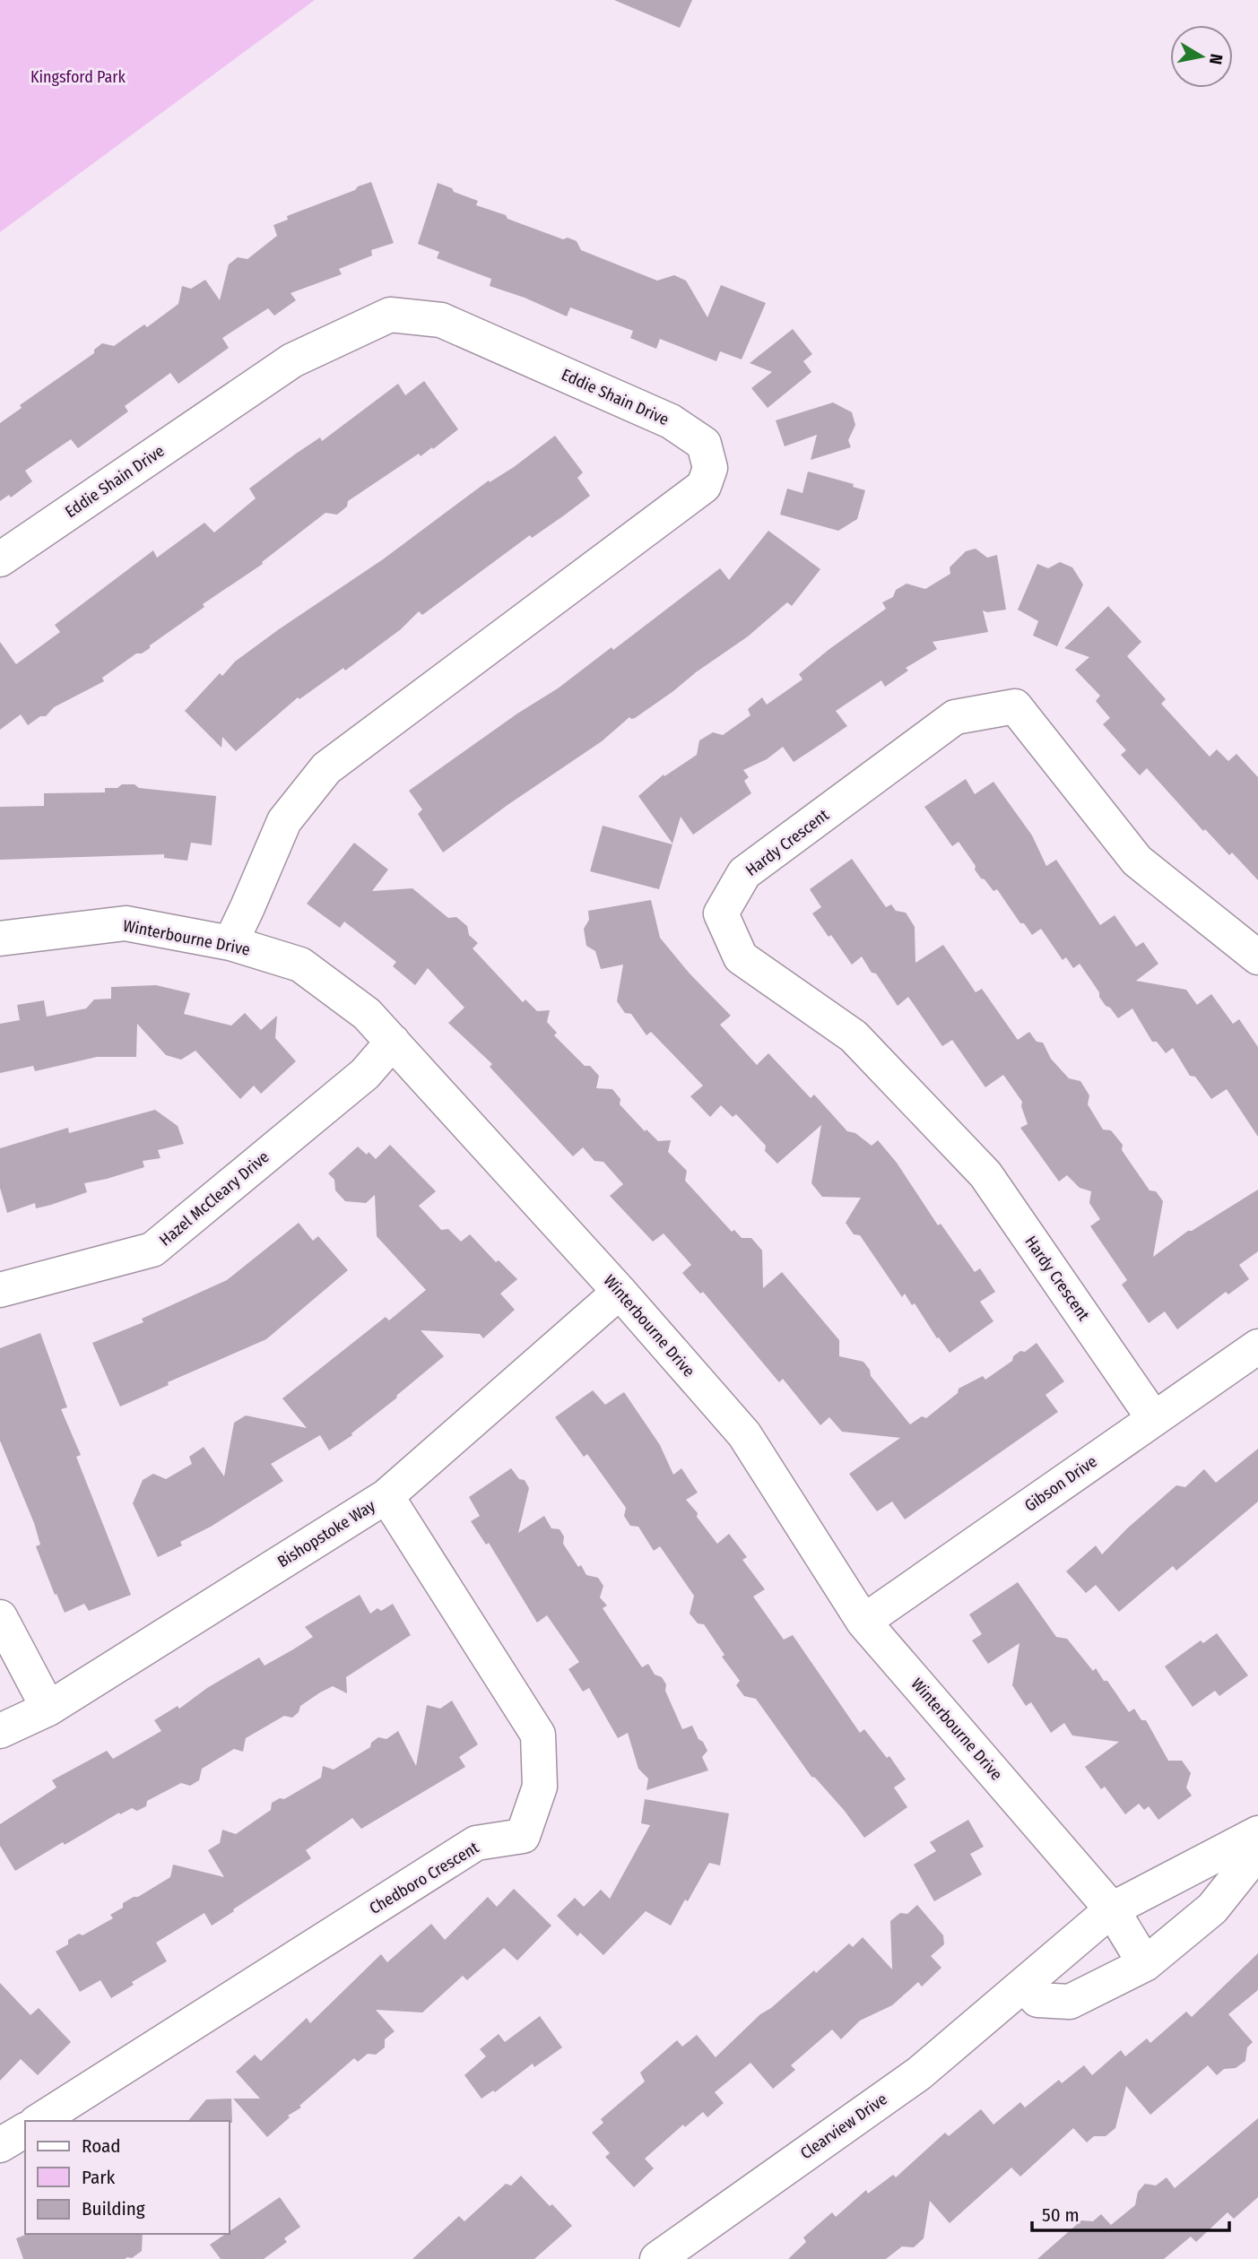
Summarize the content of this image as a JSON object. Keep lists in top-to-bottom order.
{
  "streets": {
    "street": [
      "Eddie Shain Drive",
      "Hardy Crescent",
      "Winterbourne Drive",
      "Hazel McCleary Drive",
      "Gibson Drive",
      "Bishopstoke Way",
      "Chedboro Crescent",
      "Clearview Drive"
    ]
  },
  "crossings": [
    ["Eddie Shain Drive", "Winterbourne Drive"],
    ["Hardy Crescent", "Gibson Drive"],
    ["Winterbourne Drive", "Hazel McCleary Drive"],
    ["Winterbourne Drive", "Gibson Drive"],
    ["Winterbourne Drive", "Bishopstoke Way"],
    ["Winterbourne Drive", "Clearview Drive"],
    ["Bishopstoke Way", "Chedboro Crescent"]
  ],
  "parks": ["Kingsford Park"],
  "legend": ["Road", "Park", "Building"],
  "scale_bar": "50 m",
  "north": "right"
}
